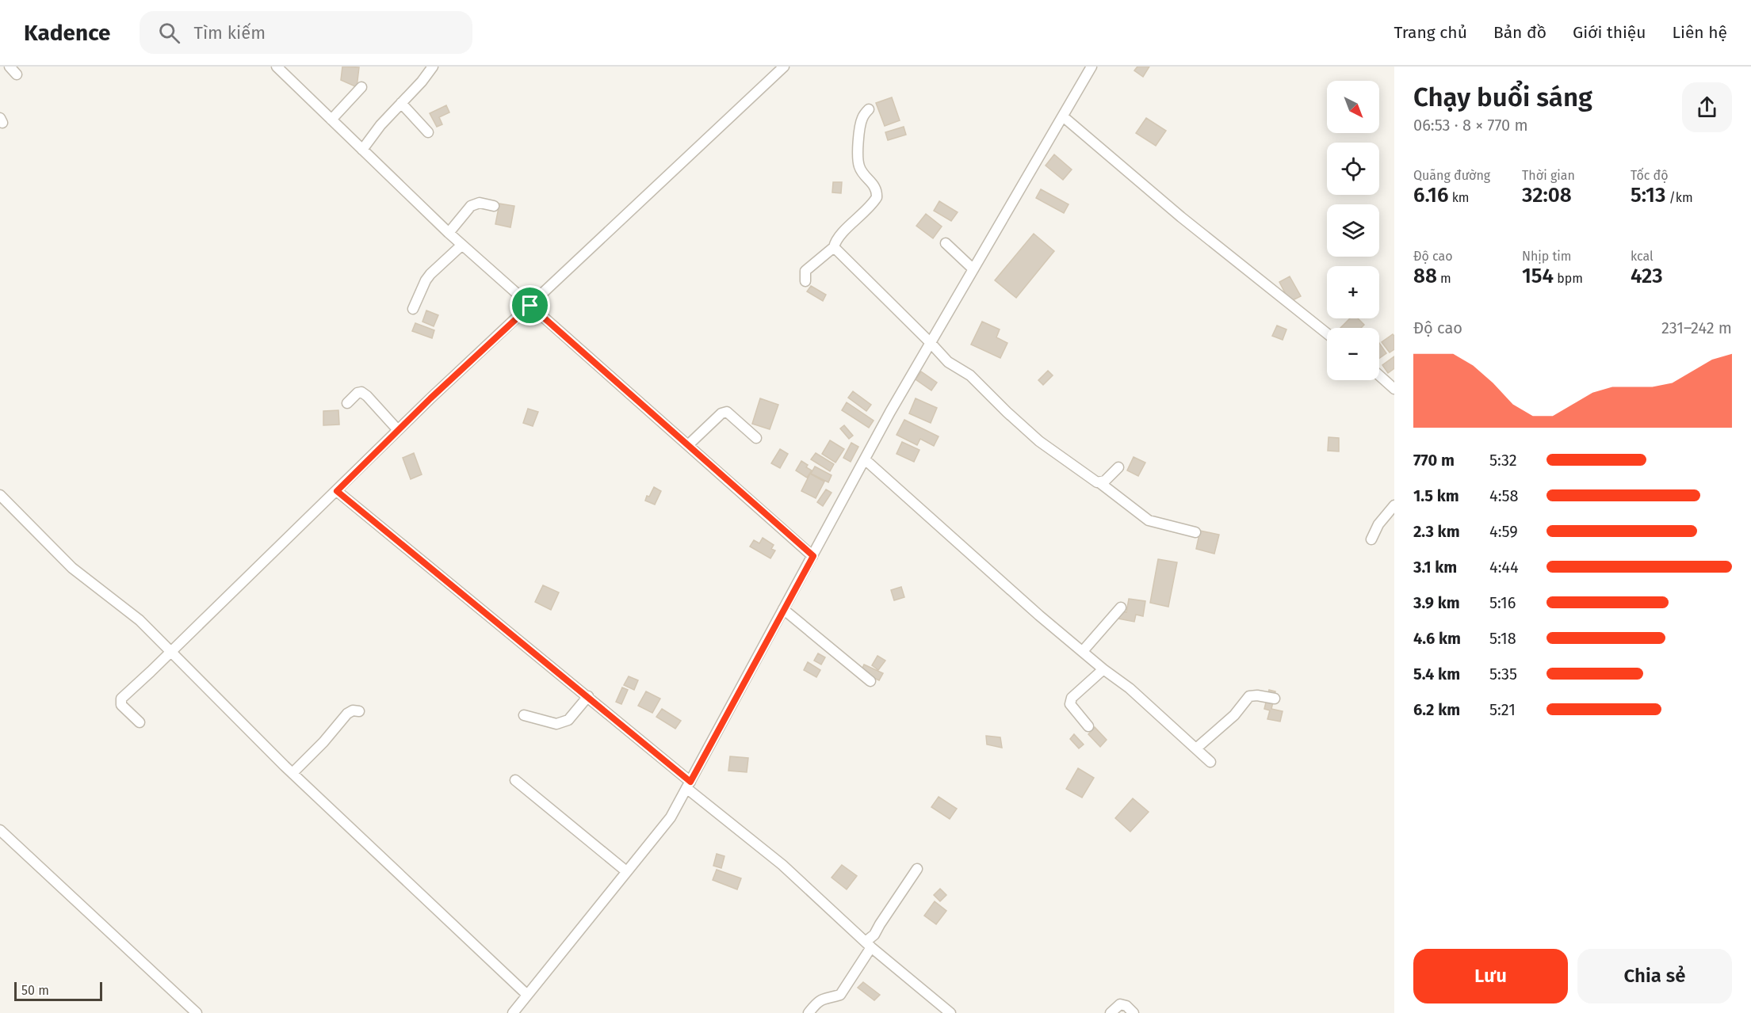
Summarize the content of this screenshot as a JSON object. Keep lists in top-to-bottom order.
{
  "scale_bar": "50 m",
  "north": "bottom right",
  "page": {
    "header": "Kadence",
    "search": "Tìm kiếm",
    "nav": [
      "Trang chủ",
      "Bản đồ",
      "Giới thiệu",
      "Liên hệ"
    ],
    "heading": ["Chạy buổi sáng", "06:53 · 8 × 770 m"],
    "map_buttons": ["+", "−"],
    "stats": [
      ["Quãng đường", "6.16 km"],
      ["Thời gian", "32:08"],
      ["Tốc độ", "5:13 /km"],
      ["Độ cao", "88 m"],
      ["Nhịp tim", "154 bpm"],
      ["kcal", "423"]
    ],
    "chart": ["Độ cao", "231–242 m"],
    "list": [
      {
        "name": "770 m",
        "note": "5:32"
      },
      {
        "name": "1.5 km",
        "note": "4:58"
      },
      {
        "name": "2.3 km",
        "note": "4:59"
      },
      {
        "name": "3.1 km",
        "note": "4:44"
      },
      {
        "name": "3.9 km",
        "note": "5:16"
      },
      {
        "name": "4.6 km",
        "note": "5:18"
      },
      {
        "name": "5.4 km",
        "note": "5:35"
      },
      {
        "name": "6.2 km",
        "note": "5:21"
      }
    ],
    "buttons": ["Lưu", "Chia sẻ"],
    "scale": "50 m"
  }
}
